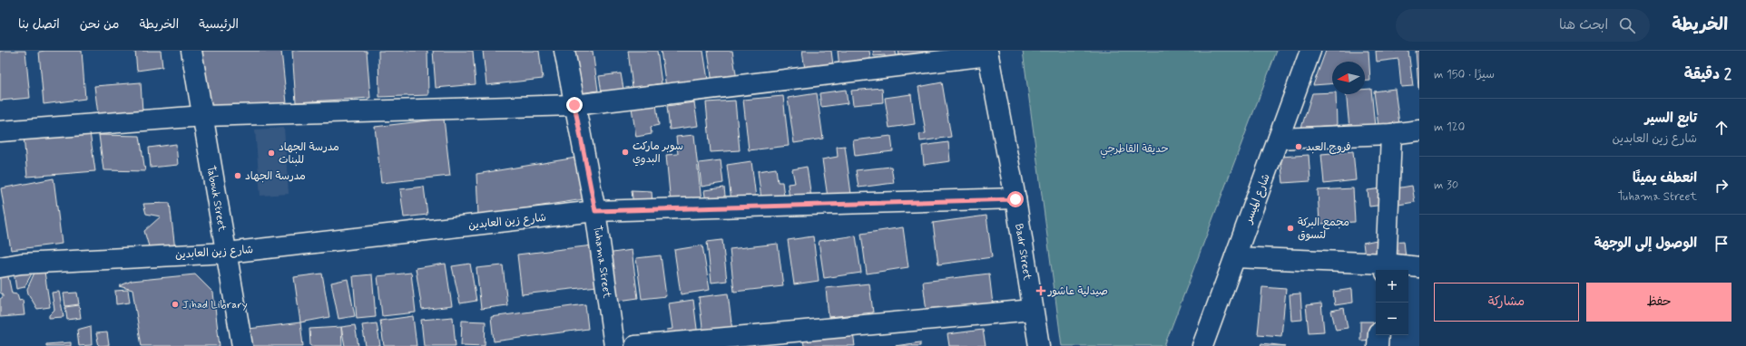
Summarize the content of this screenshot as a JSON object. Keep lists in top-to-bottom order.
{
  "streets": {
    "street": [
      "Tabouk Street",
      "شارع الميسر",
      "شارع زين العابدين",
      "Badr Street",
      "Tuhama Street"
    ]
  },
  "crossings": [
    ["Tabouk Street", "شارع زين العابدين"],
    ["شارع زين العابدين", "Badr Street"],
    ["شارع زين العابدين", "Tuhama Street"]
  ],
  "parks": ["حديقة القاطرجي"],
  "places": {
    "other": [
      "فروج العبد",
      "سوبر ماركت البدوي",
      "مدرسة الجهاد للبنات",
      "مدرسة الجهاد",
      "مجمع البركة لتسوق",
      "Jihad Library"
    ],
    "health": ["صيدلية عاشور"]
  },
  "north": "left",
  "page": {
    "header": "الخريطة",
    "search": "ابحث هنا",
    "nav": [
      "الرئيسية",
      "الخريطة",
      "من نحن",
      "اتصل بنا"
    ],
    "heading": ["2 دقيقة", "سيرًا · 150 m"],
    "list": [
      ["تابع السير", "شارع زين العابدين", "120 m"],
      ["انعطف يمينًا", "Tuhama Street", "30 m"],
      "الوصول إلى الوجهة"
    ],
    "map_buttons": ["+", "−"],
    "buttons": ["حفظ", "مشاركة"]
  }
}
